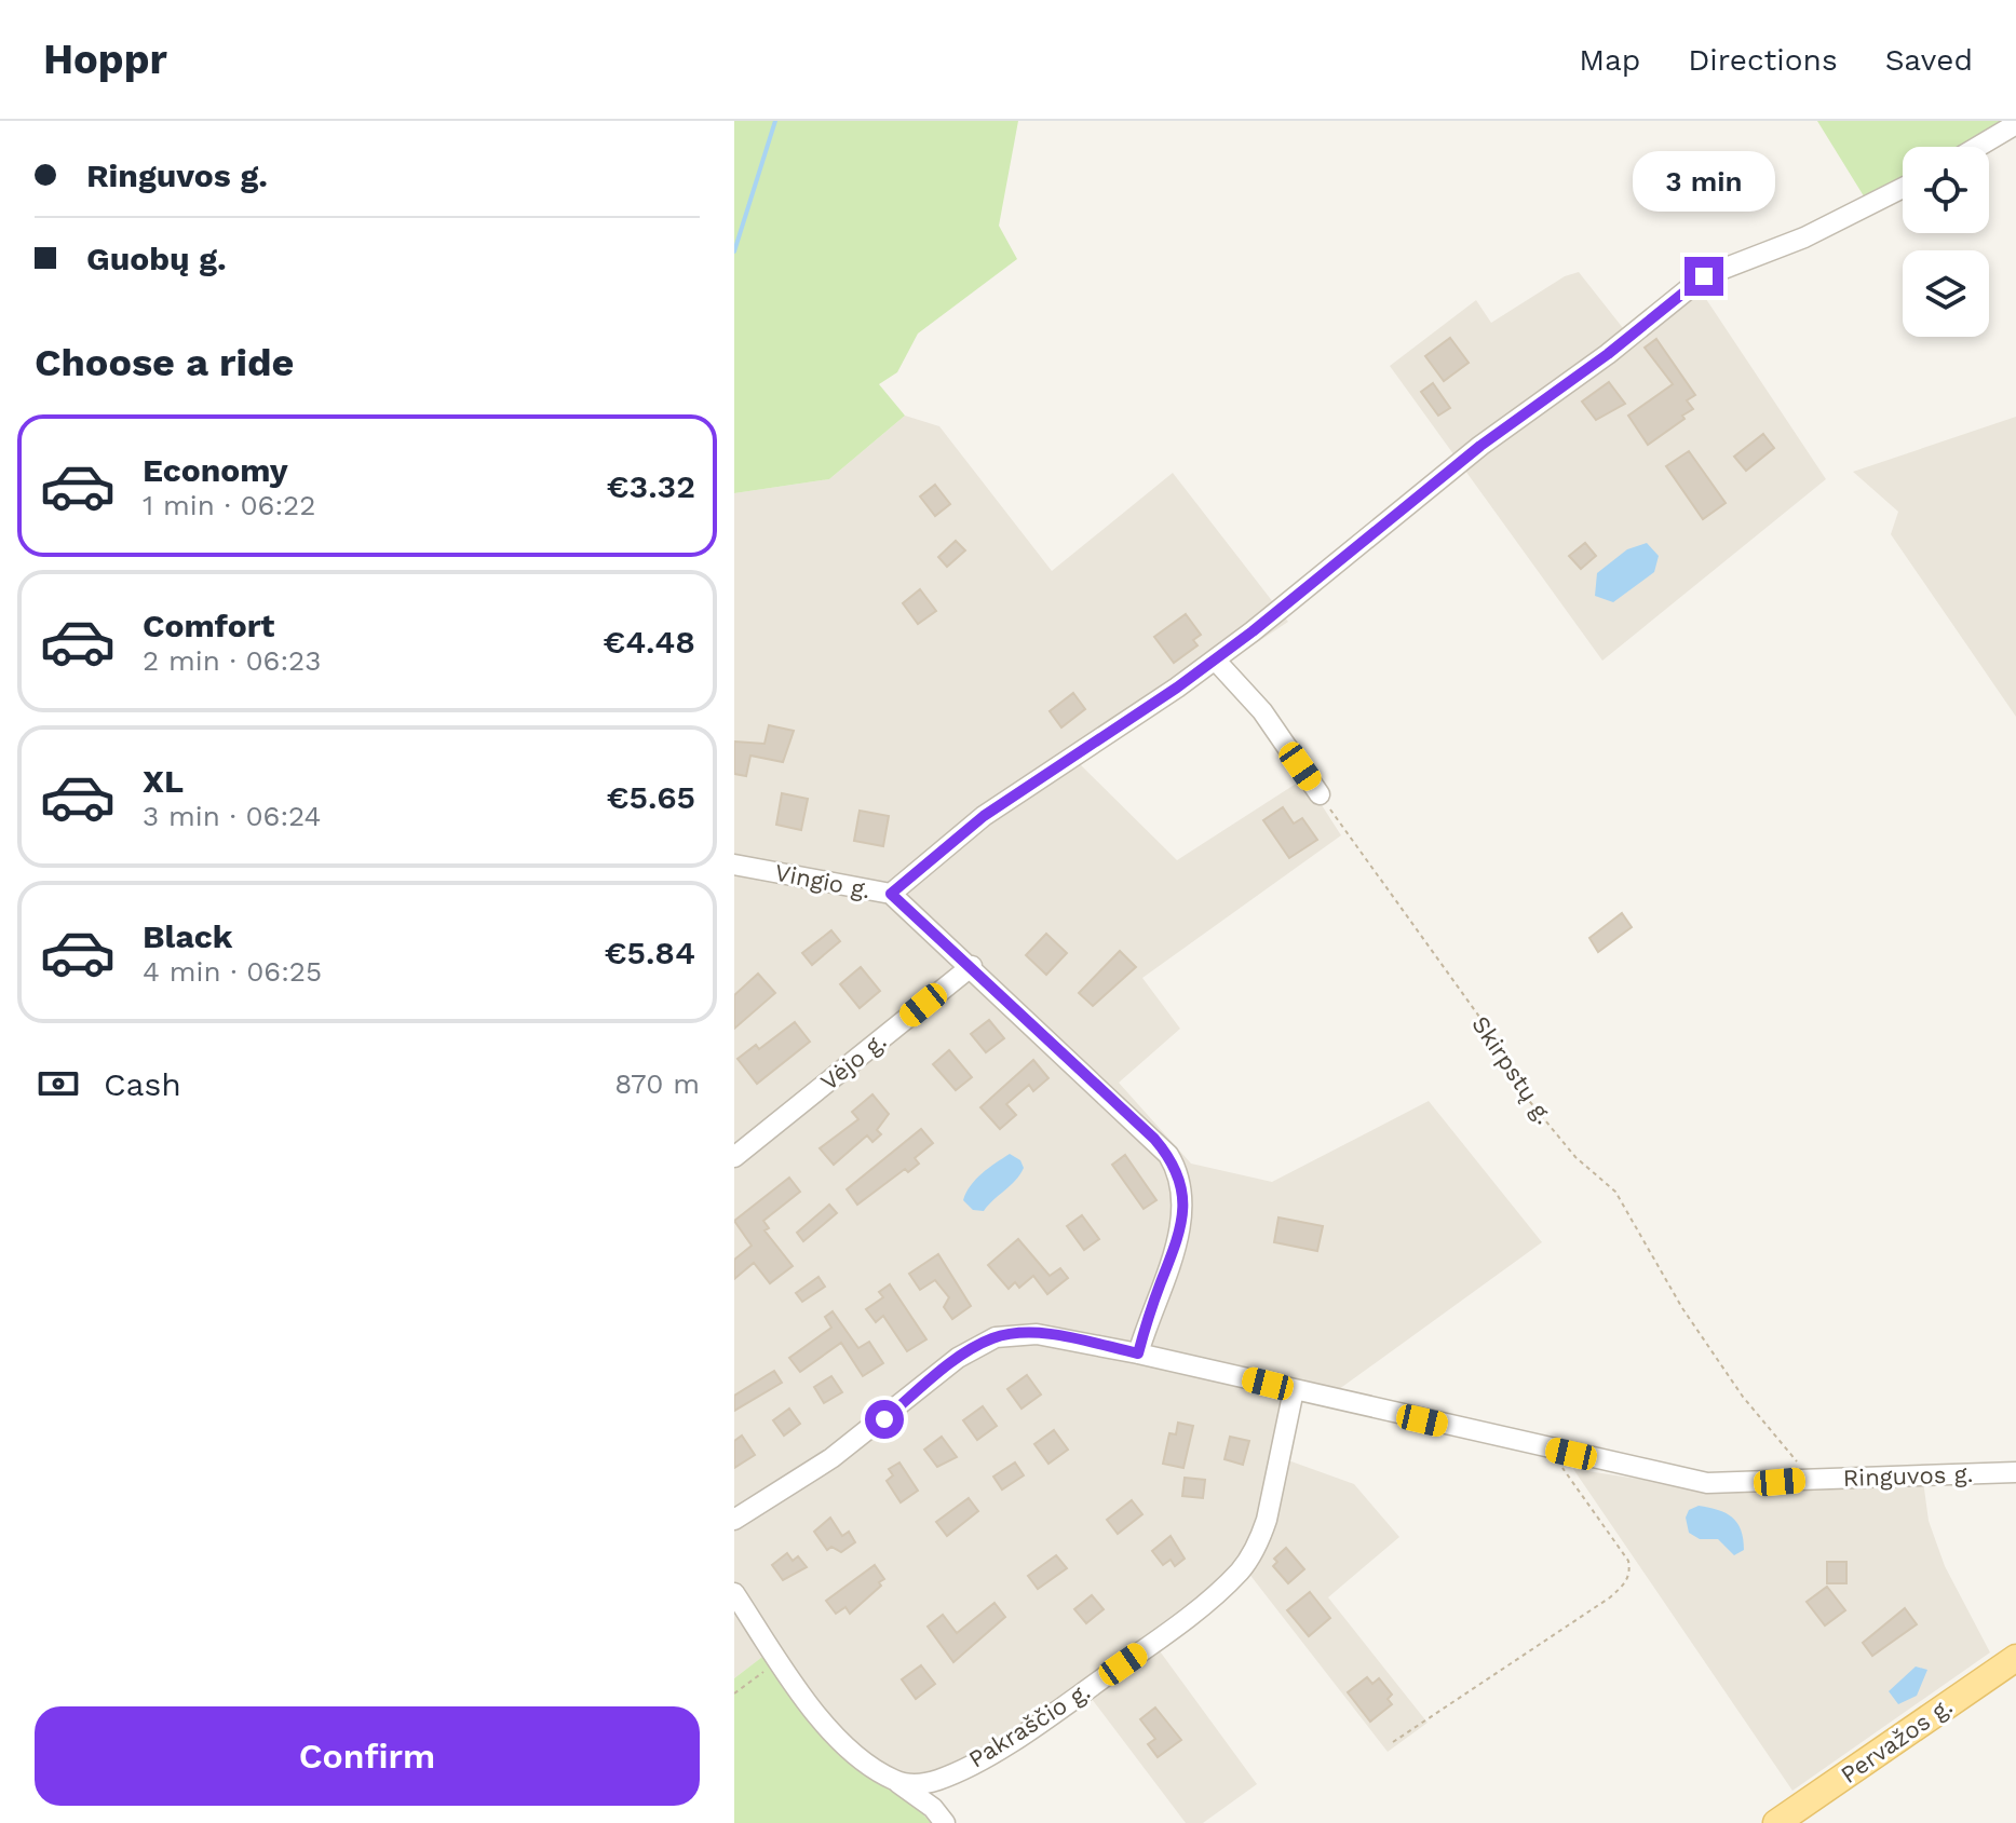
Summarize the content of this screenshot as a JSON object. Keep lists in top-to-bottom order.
{
  "streets": {
    "main road": ["Pervažos g."],
    "street": [
      "Vingio g.",
      "Vėjo g.",
      "Ringuvos g.",
      "Pakraščio g."
    ],
    "path": ["Skirpstų g."]
  },
  "crossings": [
    ["Vingio g.", "Vėjo g."],
    ["Vingio g.", "Ringuvos g."],
    ["Skirpstų g.", "Ringuvos g."],
    ["Ringuvos g.", "Pakraščio g."]
  ],
  "page": {
    "header": "Hoppr",
    "nav": ["Map", "Directions", "Saved"],
    "banner": ["Ringuvos g.", "Guobų g."],
    "bubble": "3 min",
    "heading": "Choose a ride",
    "list": [
      {
        "name": "Economy",
        "note": "1 min · 06:22",
        "value": "€3.32"
      },
      {
        "name": "Comfort",
        "note": "2 min · 06:23",
        "value": "€4.48"
      },
      {
        "name": "XL",
        "note": "3 min · 06:24",
        "value": "€5.65"
      },
      {
        "name": "Black",
        "note": "4 min · 06:25",
        "value": "€5.84"
      }
    ],
    "pay": ["Cash", "870 m"],
    "buttons": "Confirm"
  }
}
